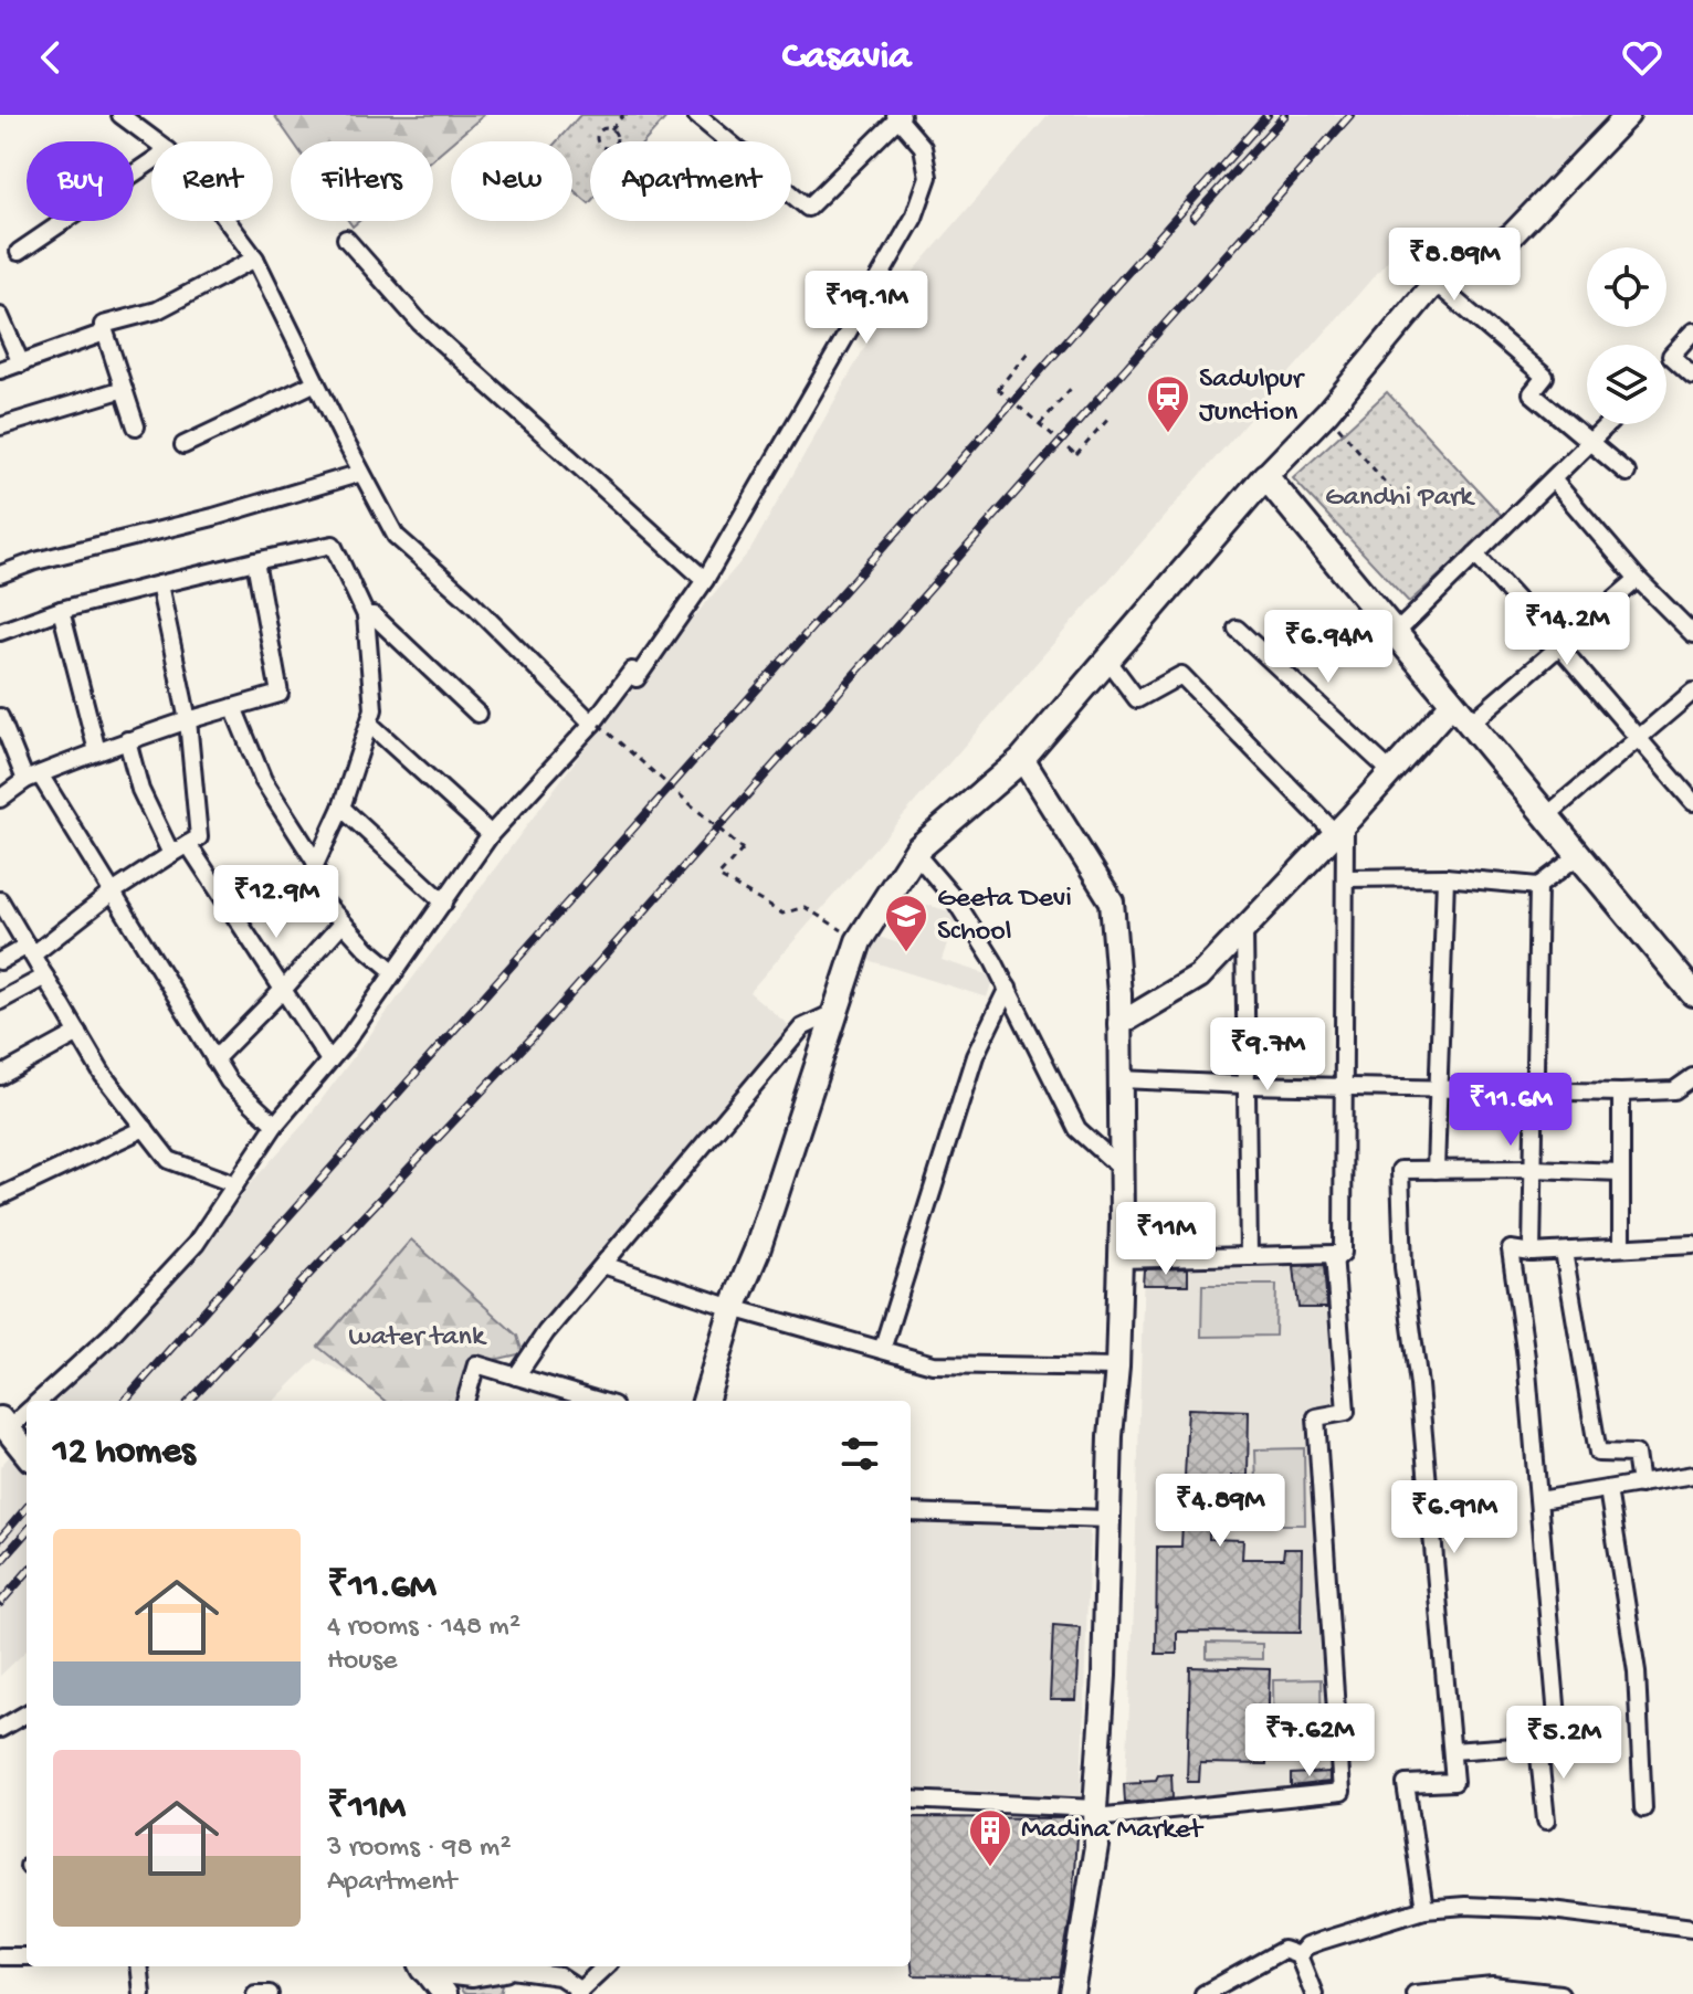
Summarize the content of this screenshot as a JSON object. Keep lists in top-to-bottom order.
{
  "parks": ["Gandhi Park", "water tank"],
  "places": {
    "station": ["Sadulpur Junction"],
    "school or university": ["Geeta Devi School"],
    "building": ["Madina Market"]
  },
  "page": {
    "header": "Casavia",
    "chip": [
      "Buy",
      "Rent",
      "Filters",
      "New",
      "Apartment"
    ],
    "price": [
      "₹8.89M",
      "₹19.1M",
      "₹14.2M",
      "₹6.94M",
      "₹12.9M",
      "₹9.7M",
      "₹11.6M",
      "₹11M",
      "₹4.89M",
      "₹6.91M",
      "₹7.62M",
      "₹5.2M"
    ],
    "heading": "12 homes",
    "list": [
      {
        "name": "₹11.6M",
        "note": "4 rooms · 148 m² · House"
      },
      {
        "name": "₹11M",
        "note": "3 rooms · 98 m² · Apartment"
      }
    ]
  }
}
